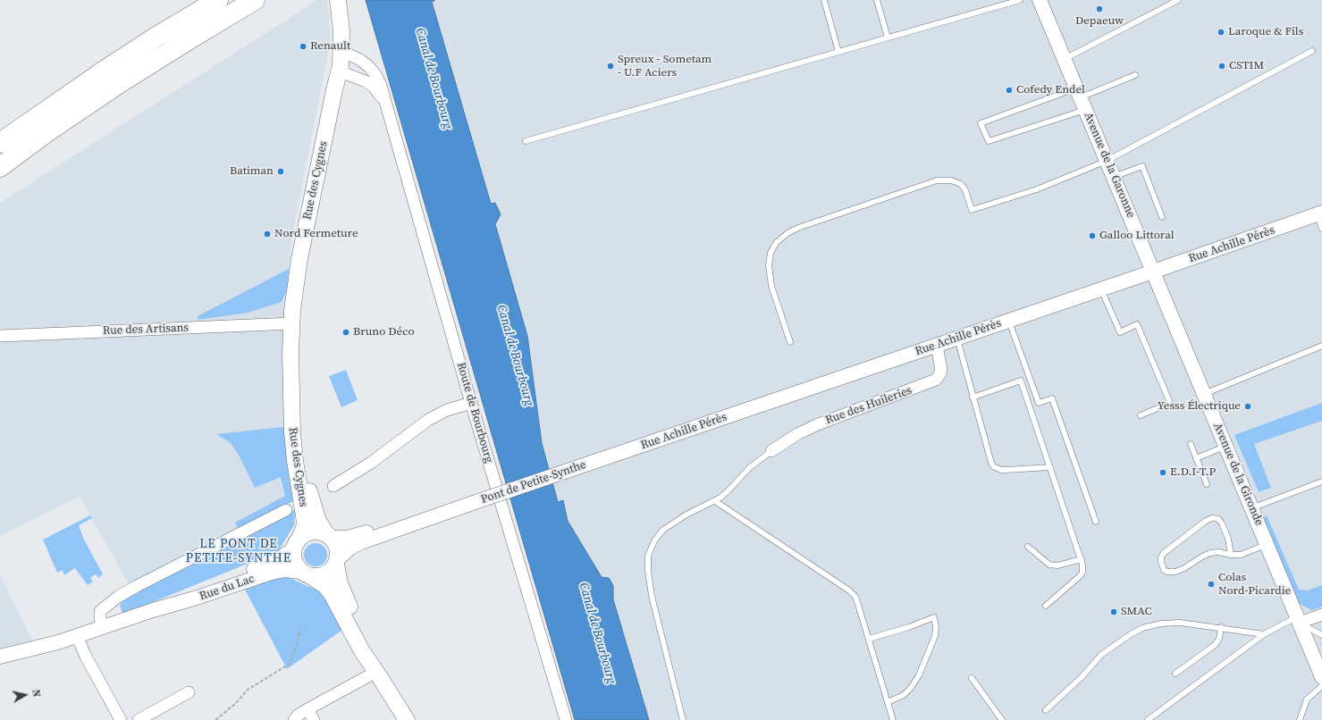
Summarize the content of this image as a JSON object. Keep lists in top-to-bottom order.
{
  "streets": {
    "main road": ["Rue des Cygnes"],
    "street": [
      "Avenue de la Garonne",
      "Rue Achille Pérès",
      "Rue des Artisans",
      "Rue des Huileries",
      "Route de Bourbourg",
      "Avenue de la Gironde",
      "Pont de Petite-Synthe",
      "Rue du Lac"
    ]
  },
  "crossings": [
    ["Avenue de la Garonne", "Rue Achille Pérès"],
    ["Avenue de la Garonne", "Avenue de la Gironde"],
    ["Rue des Cygnes", "Rue des Artisans"],
    ["Rue des Cygnes", "Route de Bourbourg"],
    ["Rue des Cygnes", "Rue du Lac"],
    ["Rue Achille Pérès", "Rue des Huileries"],
    ["Rue Achille Pérès", "Avenue de la Gironde"],
    ["Rue Achille Pérès", "Pont de Petite-Synthe"]
  ],
  "districts": ["LE PONT DE PETITE-SYNTHE"],
  "water": ["Canal de Bourbourg"],
  "places": [
    "Depaeuw",
    "Laroque & Fils",
    "Renault",
    "Spreux - Sometam - U.F Aciers",
    "CSTIM",
    "Cofedy Endel",
    "Batiman",
    "Nord Fermeture",
    "Galloo Littoral",
    "Bruno Déco",
    "Yesss Électrique",
    "E.D.I-T.P",
    "Colas Nord-Picardie",
    "SMAC"
  ],
  "north": "right"
}
